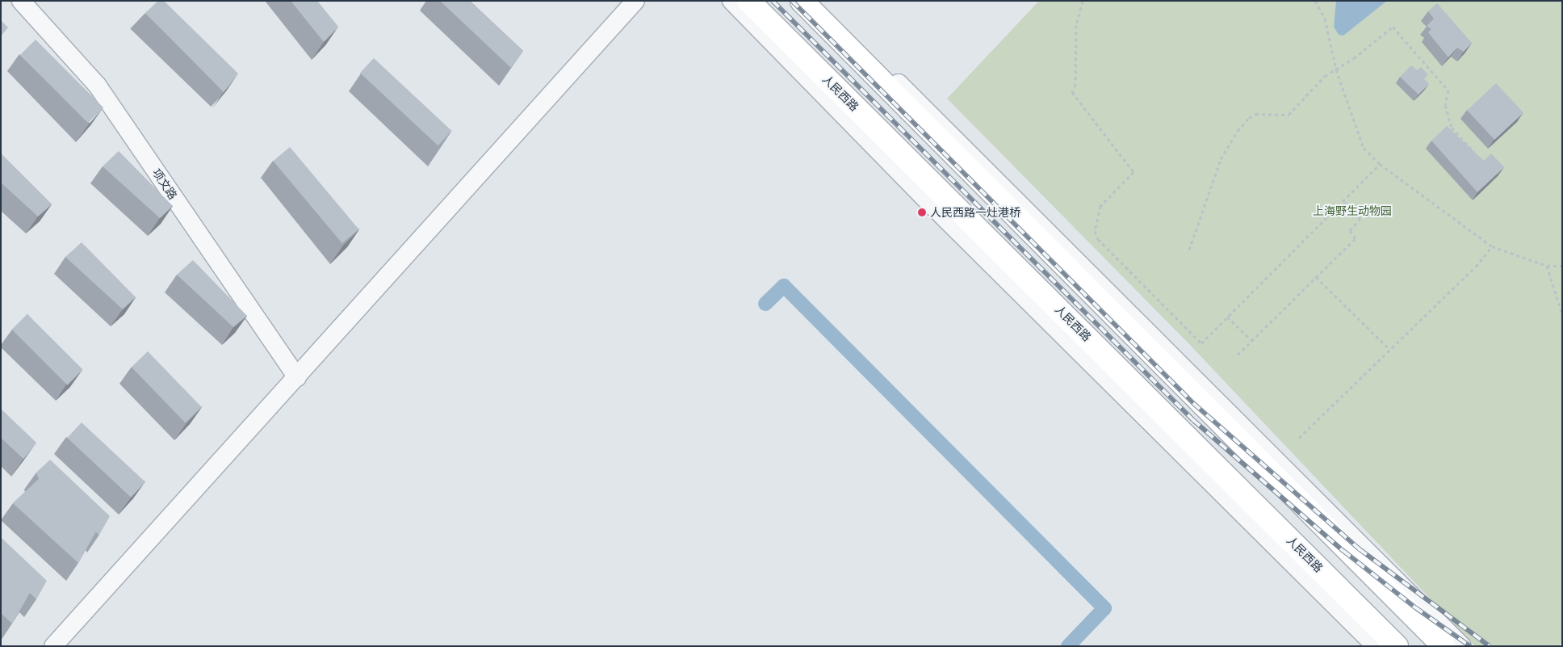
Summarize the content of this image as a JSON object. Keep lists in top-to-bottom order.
{
  "streets": {
    "main road": ["人民西路"],
    "street": ["项文路"]
  },
  "parks": ["上海野生动物园"],
  "places": ["人民西路一灶港桥"]
}
